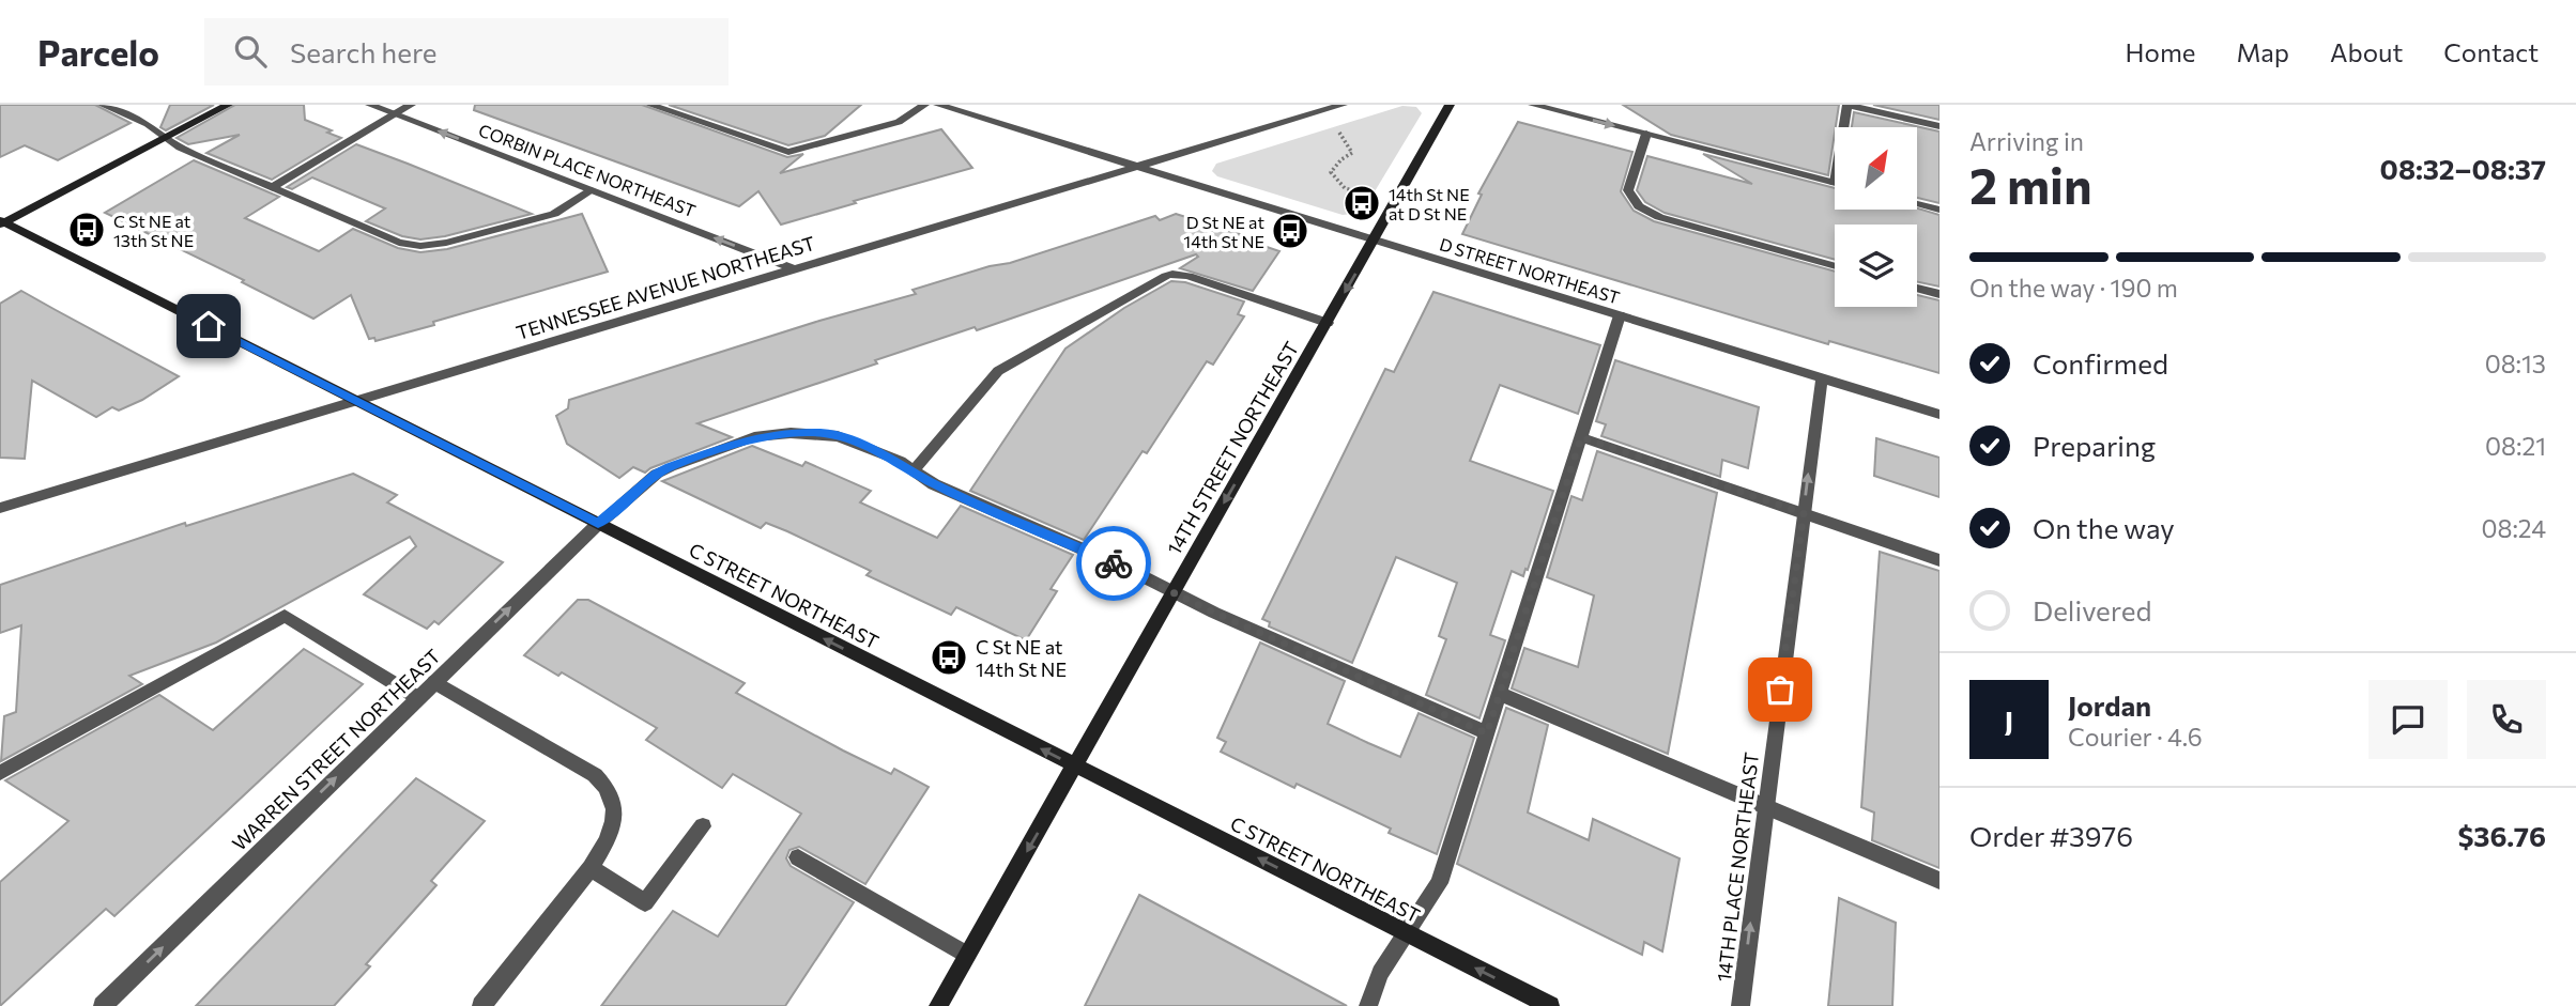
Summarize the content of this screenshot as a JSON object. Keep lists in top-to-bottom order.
{
  "streets": {
    "main road": ["14TH STREET NORTHEAST", "C STREET NORTHEAST"],
    "street": [
      "CORBIN PLACE NORTHEAST",
      "D STREET NORTHEAST",
      "TENNESSEE AVENUE NORTHEAST",
      "WARREN STREET NORTHEAST",
      "14TH PLACE NORTHEAST"
    ]
  },
  "crossings": [
    ["CORBIN PLACE NORTHEAST", "TENNESSEE AVENUE NORTHEAST"],
    ["D STREET NORTHEAST", "TENNESSEE AVENUE NORTHEAST"],
    ["D STREET NORTHEAST", "14TH STREET NORTHEAST"],
    ["D STREET NORTHEAST", "14TH PLACE NORTHEAST"],
    ["TENNESSEE AVENUE NORTHEAST", "C STREET NORTHEAST"],
    ["14TH STREET NORTHEAST", "C STREET NORTHEAST"],
    ["14TH STREET NORTHEAST", "WARREN STREET NORTHEAST"],
    ["C STREET NORTHEAST", "WARREN STREET NORTHEAST"]
  ],
  "one_way": [
    "CORBIN PLACE NORTHEAST",
    "14TH STREET NORTHEAST",
    "C STREET NORTHEAST",
    "WARREN STREET NORTHEAST",
    "14TH PLACE NORTHEAST"
  ],
  "places": {
    "bus stop": [
      "14th St NE at D St NE",
      "C St NE at 13th St NE",
      "D St NE at 14th St NE",
      "C St NE at 14th St NE"
    ]
  },
  "north": "top right",
  "page": {
    "header": "Parcelo",
    "search": "Search here",
    "nav": [
      "Home",
      "Map",
      "About",
      "Contact"
    ],
    "heading": ["2 min", "Arriving in", "08:32–08:37"],
    "panel": [
      "Jordan",
      "Courier · 4.6",
      "Order #3976",
      "$36.76"
    ],
    "bar": "On the way · 190 m",
    "list": [
      ["Confirmed", "08:13"],
      ["Preparing", "08:21"],
      ["On the way", "08:24"],
      "Delivered"
    ],
    "round": "J"
  }
}
